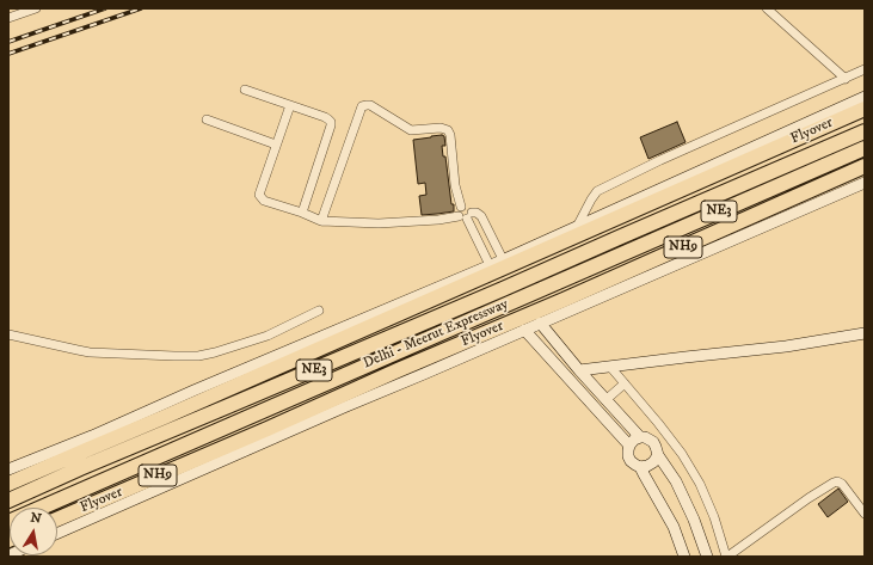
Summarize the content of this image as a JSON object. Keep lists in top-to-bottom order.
{
  "streets": {
    "highway": [
      "Flyover",
      "NE3",
      "NH9",
      "Delhi - Meerut Expressway"
    ]
  },
  "north": "top"
}
